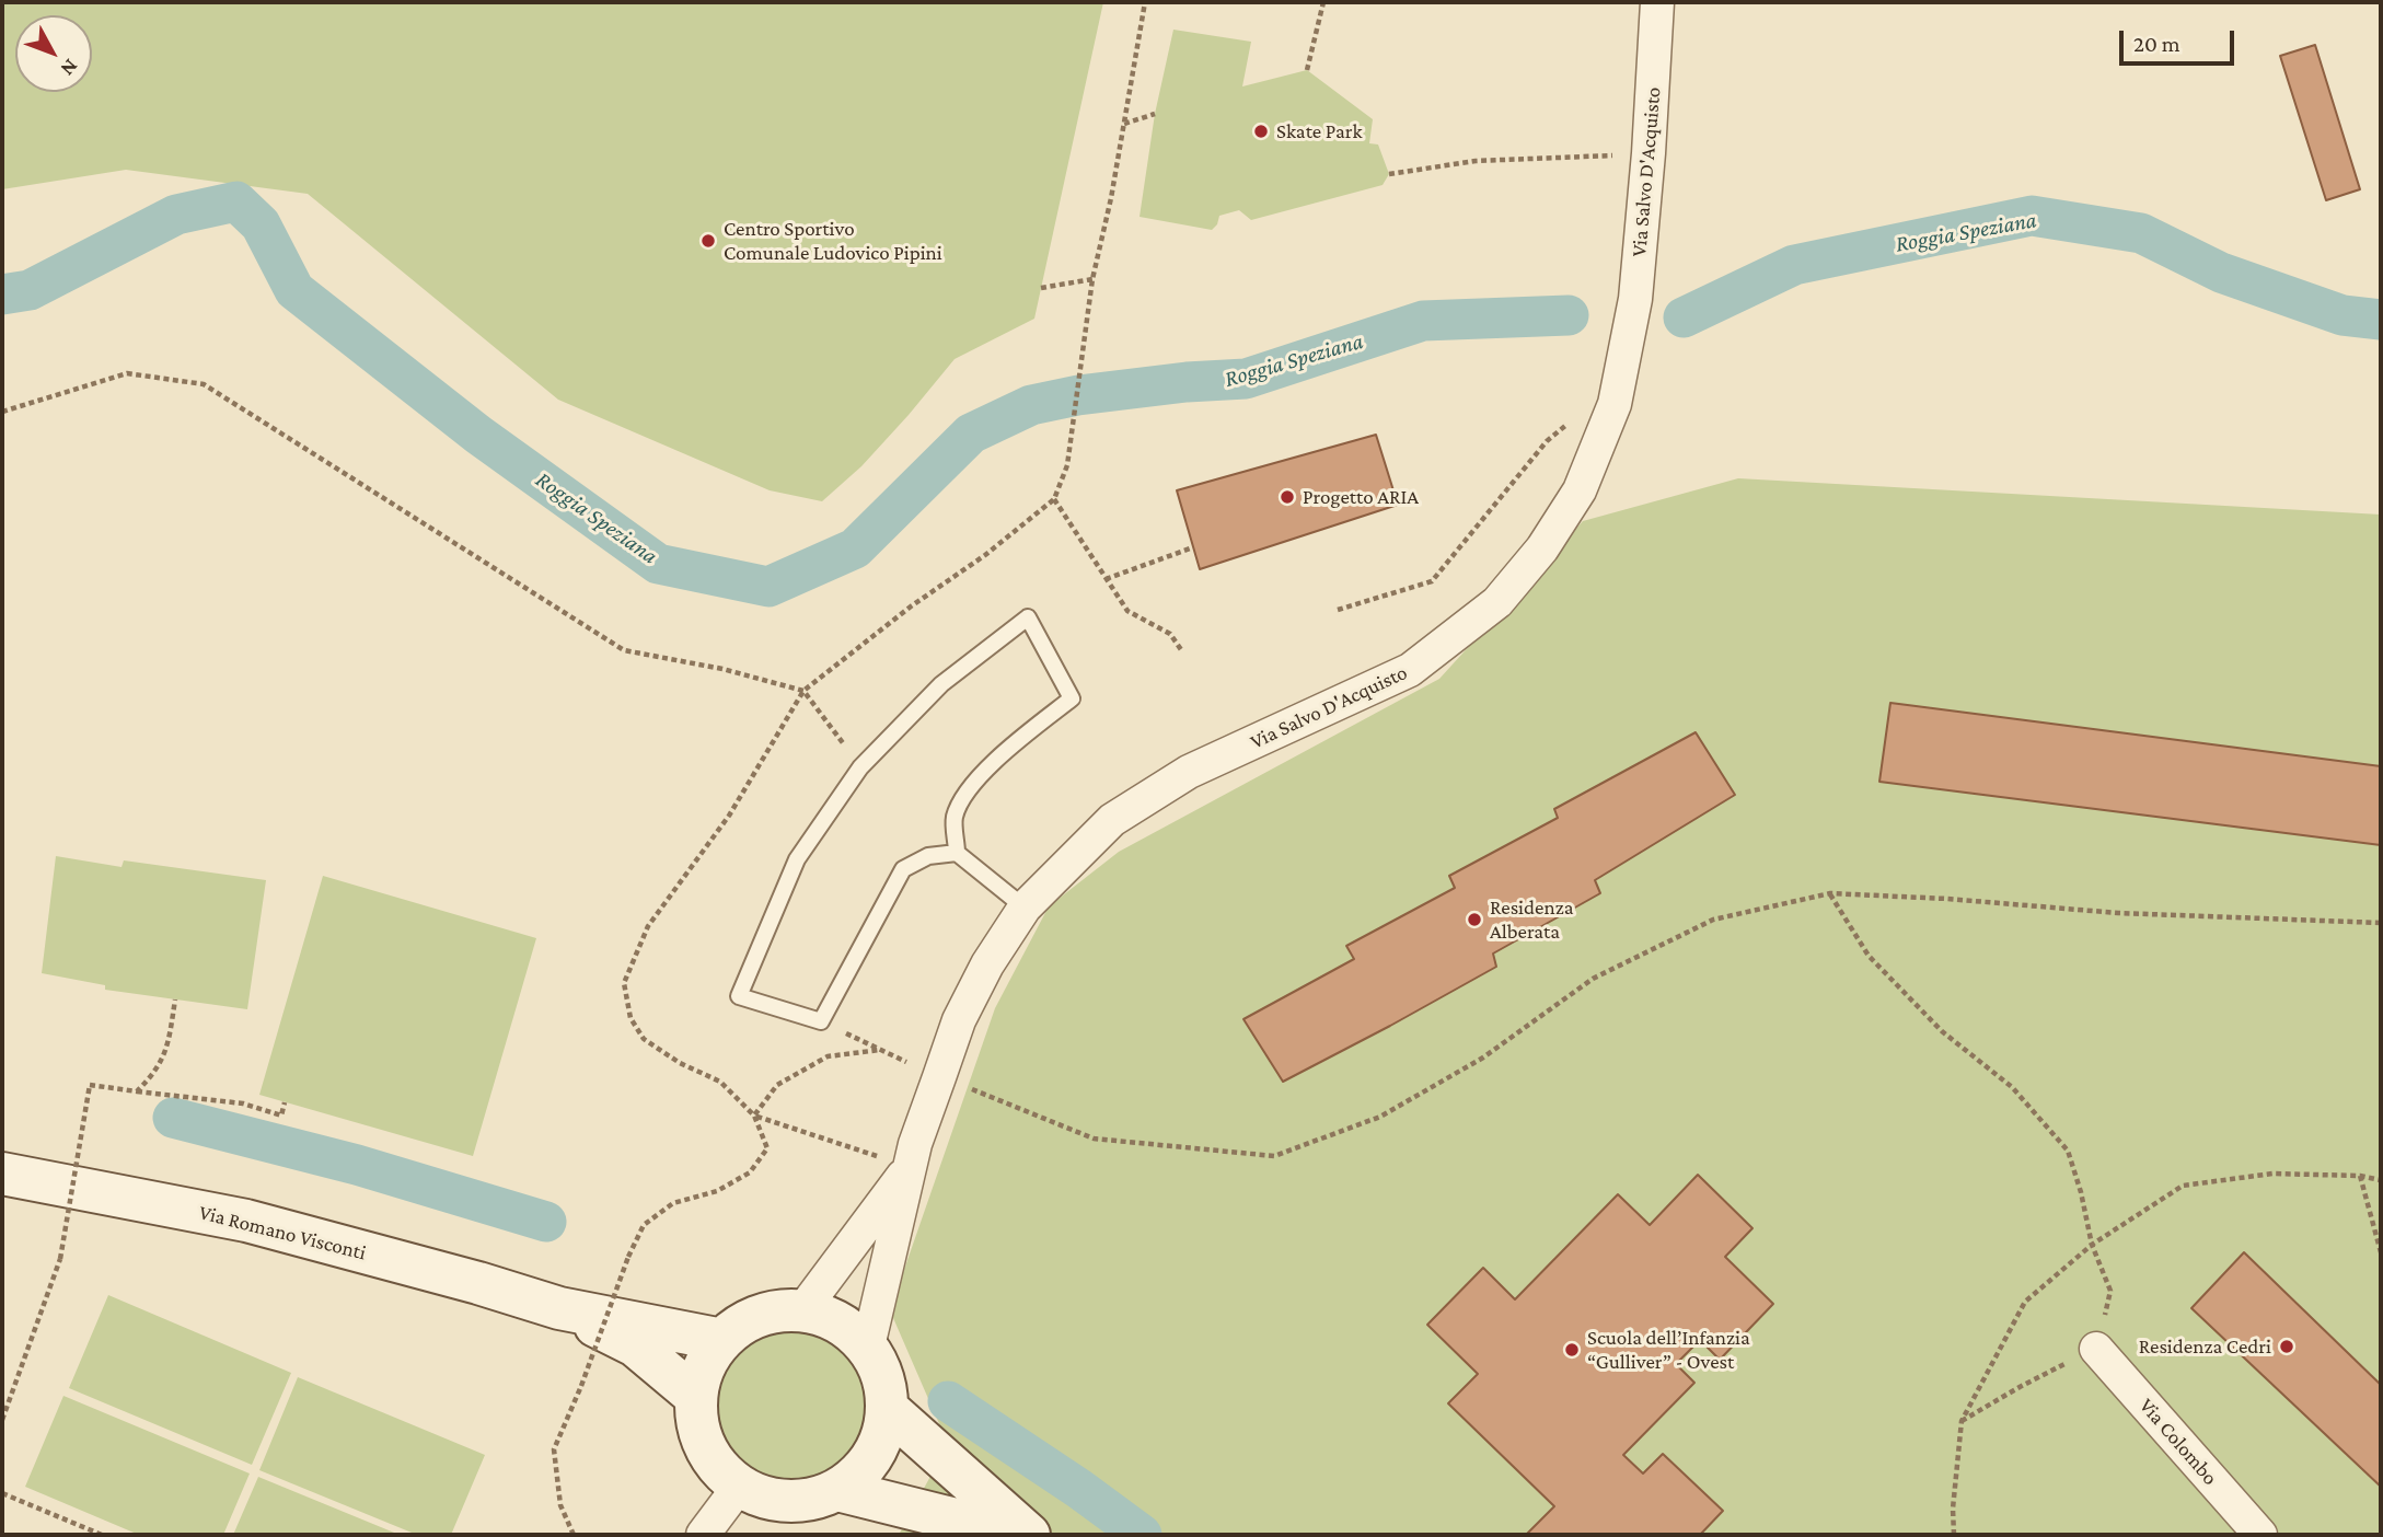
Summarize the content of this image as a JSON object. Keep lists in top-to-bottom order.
{
  "streets": {
    "street": ["Via Salvo D'Acquisto", "Via Romano Visconti", "Via Colombo"]
  },
  "crossings": [
    ["Via Salvo D'Acquisto", "Via Romano Visconti"]
  ],
  "water": ["Roggia Speziana"],
  "places": [
    "Skate Park",
    "Centro Sportivo Comunale Ludovico Pipini",
    "Progetto ARIA",
    "Residenza Alberata",
    "Residenza Cedri",
    "Scuola dell’Infanzia “Gulliver” - Ovest"
  ],
  "scale_bar": "20 m",
  "north": "bottom right"
}
